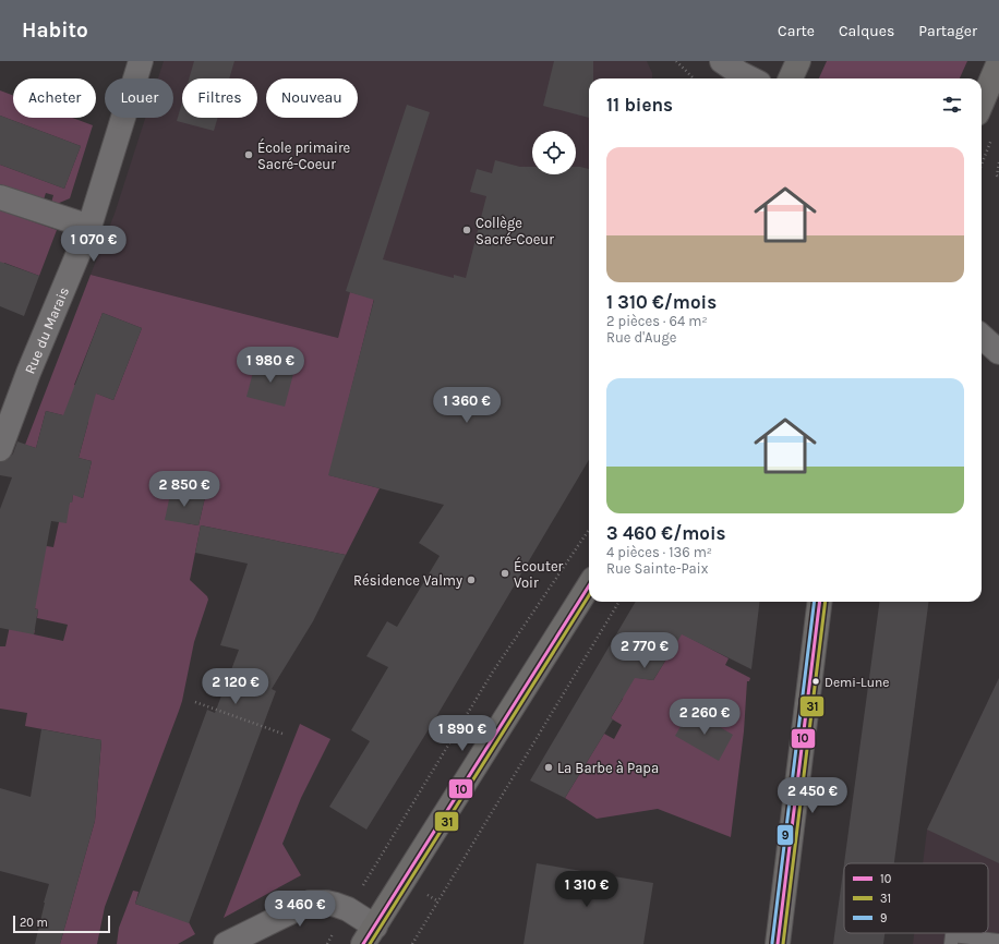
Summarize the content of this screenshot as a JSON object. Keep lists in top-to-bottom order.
{
  "streets": {
    "street": ["Rue du Marais"]
  },
  "places": [
    "École primaire Sacré-Coeur",
    "Collège Sacré-Coeur",
    "Écouter Voir",
    "Résidence Valmy",
    "Demi-Lune",
    "La Barbe à Papa"
  ],
  "lines": ["transit line 10", "transit line 31", "transit line 9"],
  "legend": ["10", "31", "9"],
  "scale_bar": "20 m",
  "page": {
    "header": "Habito",
    "nav": ["Carte", "Calques", "Partager"],
    "chip": [
      "Acheter",
      "Louer",
      "Filtres",
      "Nouveau"
    ],
    "heading": "11 biens",
    "list": [
      {
        "name": "1 310 €/mois",
        "note": "2 pièces · 64 m² · Rue d'Auge"
      },
      {
        "name": "3 460 €/mois",
        "note": "4 pièces · 136 m² · Rue Sainte-Paix"
      }
    ],
    "price": [
      "1 070 €",
      "1 980 €",
      "1 360 €",
      "2 850 €",
      "2 770 €",
      "2 120 €",
      "2 260 €",
      "1 890 €",
      "2 450 €",
      "1 310 €",
      "3 460 €"
    ],
    "scale": "20 m"
  }
}
